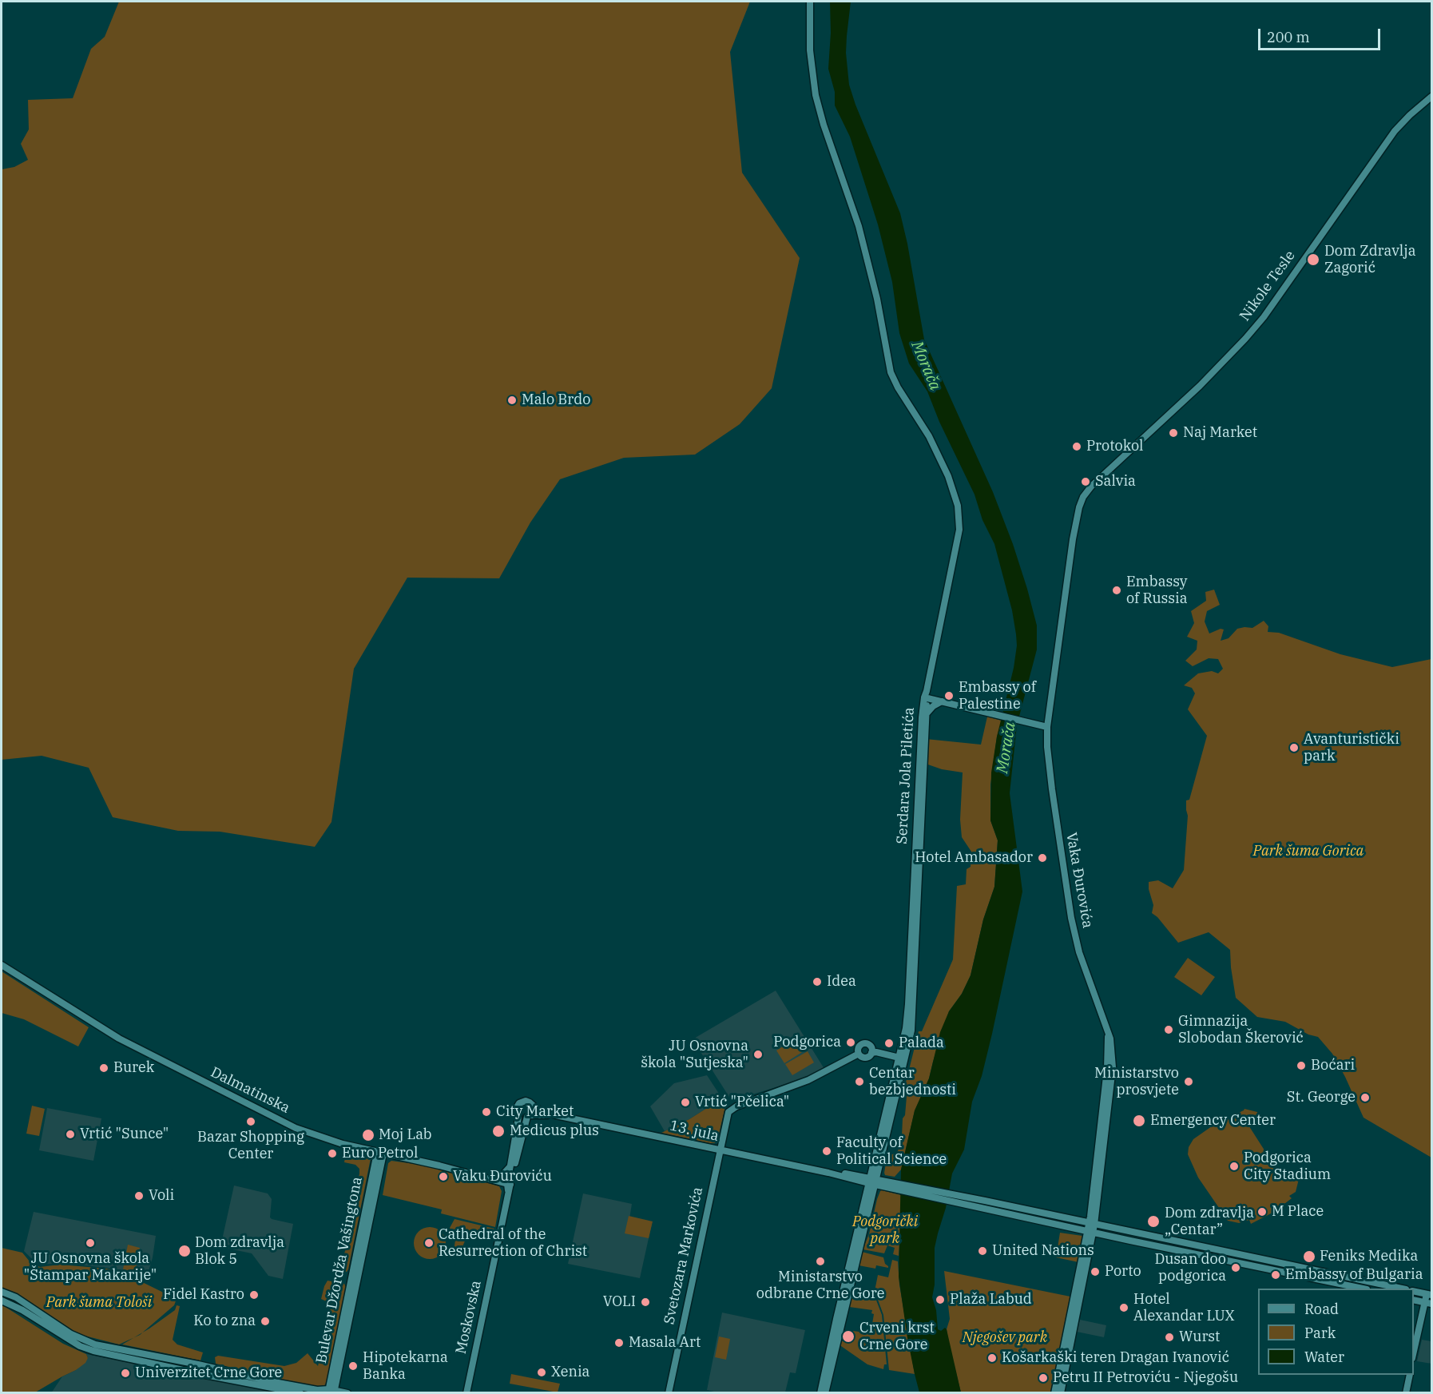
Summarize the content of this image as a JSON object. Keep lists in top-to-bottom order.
{
  "streets": {
    "main road": [
      "Nikole Tesle",
      "Serdara Jola Piletića",
      "Vaka Đurovića",
      "Dalmatinska",
      "13. jula",
      "Svetozara Markovića",
      "Bulevar Džordža Vašingtona",
      "Moskovska"
    ]
  },
  "crossings": [
    ["Nikole Tesle", "Vaka Đurovića"],
    ["Serdara Jola Piletića", "13. jula"],
    ["Vaka Đurovića", "13. jula"],
    ["Dalmatinska", "Bulevar Džordža Vašingtona"],
    ["Dalmatinska", "Moskovska"],
    ["13. jula", "Svetozara Markovića"]
  ],
  "water": ["Morača"],
  "parks": [
    "Park šuma Gorica",
    "Podgorički park",
    "Park šuma Tološi",
    "Njegošev park"
  ],
  "places": [
    "Dom Zdravlja Zagorić",
    "Malo Brdo",
    "Naj Market",
    "Protokol",
    "Salvia",
    "Embassy of Russia",
    "Embassy of Palestine",
    "Avanturistički park",
    "Hotel Ambasador",
    "Idea",
    "Gimnazija Slobodan Škerović",
    "Podgorica",
    "Palada",
    "JU Osnovna škola \"Sutjeska\"",
    "Boćari",
    "Burek",
    "Centar bezbjednosti",
    "Ministarstvo prosvjete",
    "St. George",
    "Vrtić \"Pčelica\"",
    "City Market",
    "Emergency Center",
    "Bazar Shopping Center",
    "Medicus plus",
    "Vrtić \"Sunce\"",
    "Moj Lab",
    "Faculty of Political Science",
    "Euro Petrol",
    "Podgorica City Stadium",
    "Vaku Đuroviću",
    "Voli",
    "M Place",
    "Dom zdravlja „Centar”",
    "JU Osnovna škola \"Štampar Makarije\"",
    "Cathedral of the Resurrection of Christ",
    "Dom zdravlja Blok 5",
    "United Nations",
    "Feniks Medika",
    "Ministarstvo odbrane Crne Gore",
    "Dusan doo podgorica",
    "Porto",
    "Embassy of Bulgaria",
    "Fidel Kastro",
    "Plaža Labud",
    "VOLI",
    "Hotel Alexandar LUX",
    "Ko to zna",
    "Crveni krst Crne Gore",
    "Wurst",
    "Masala Art",
    "Košarkaški teren Dragan Ivanović",
    "Hipotekarna Banka",
    "Xenia",
    "Univerzitet Crne Gore",
    "Petru II Petroviću - Njegošu"
  ],
  "legend": ["Road", "Park", "Water"],
  "scale_bar": "200 m"
}
